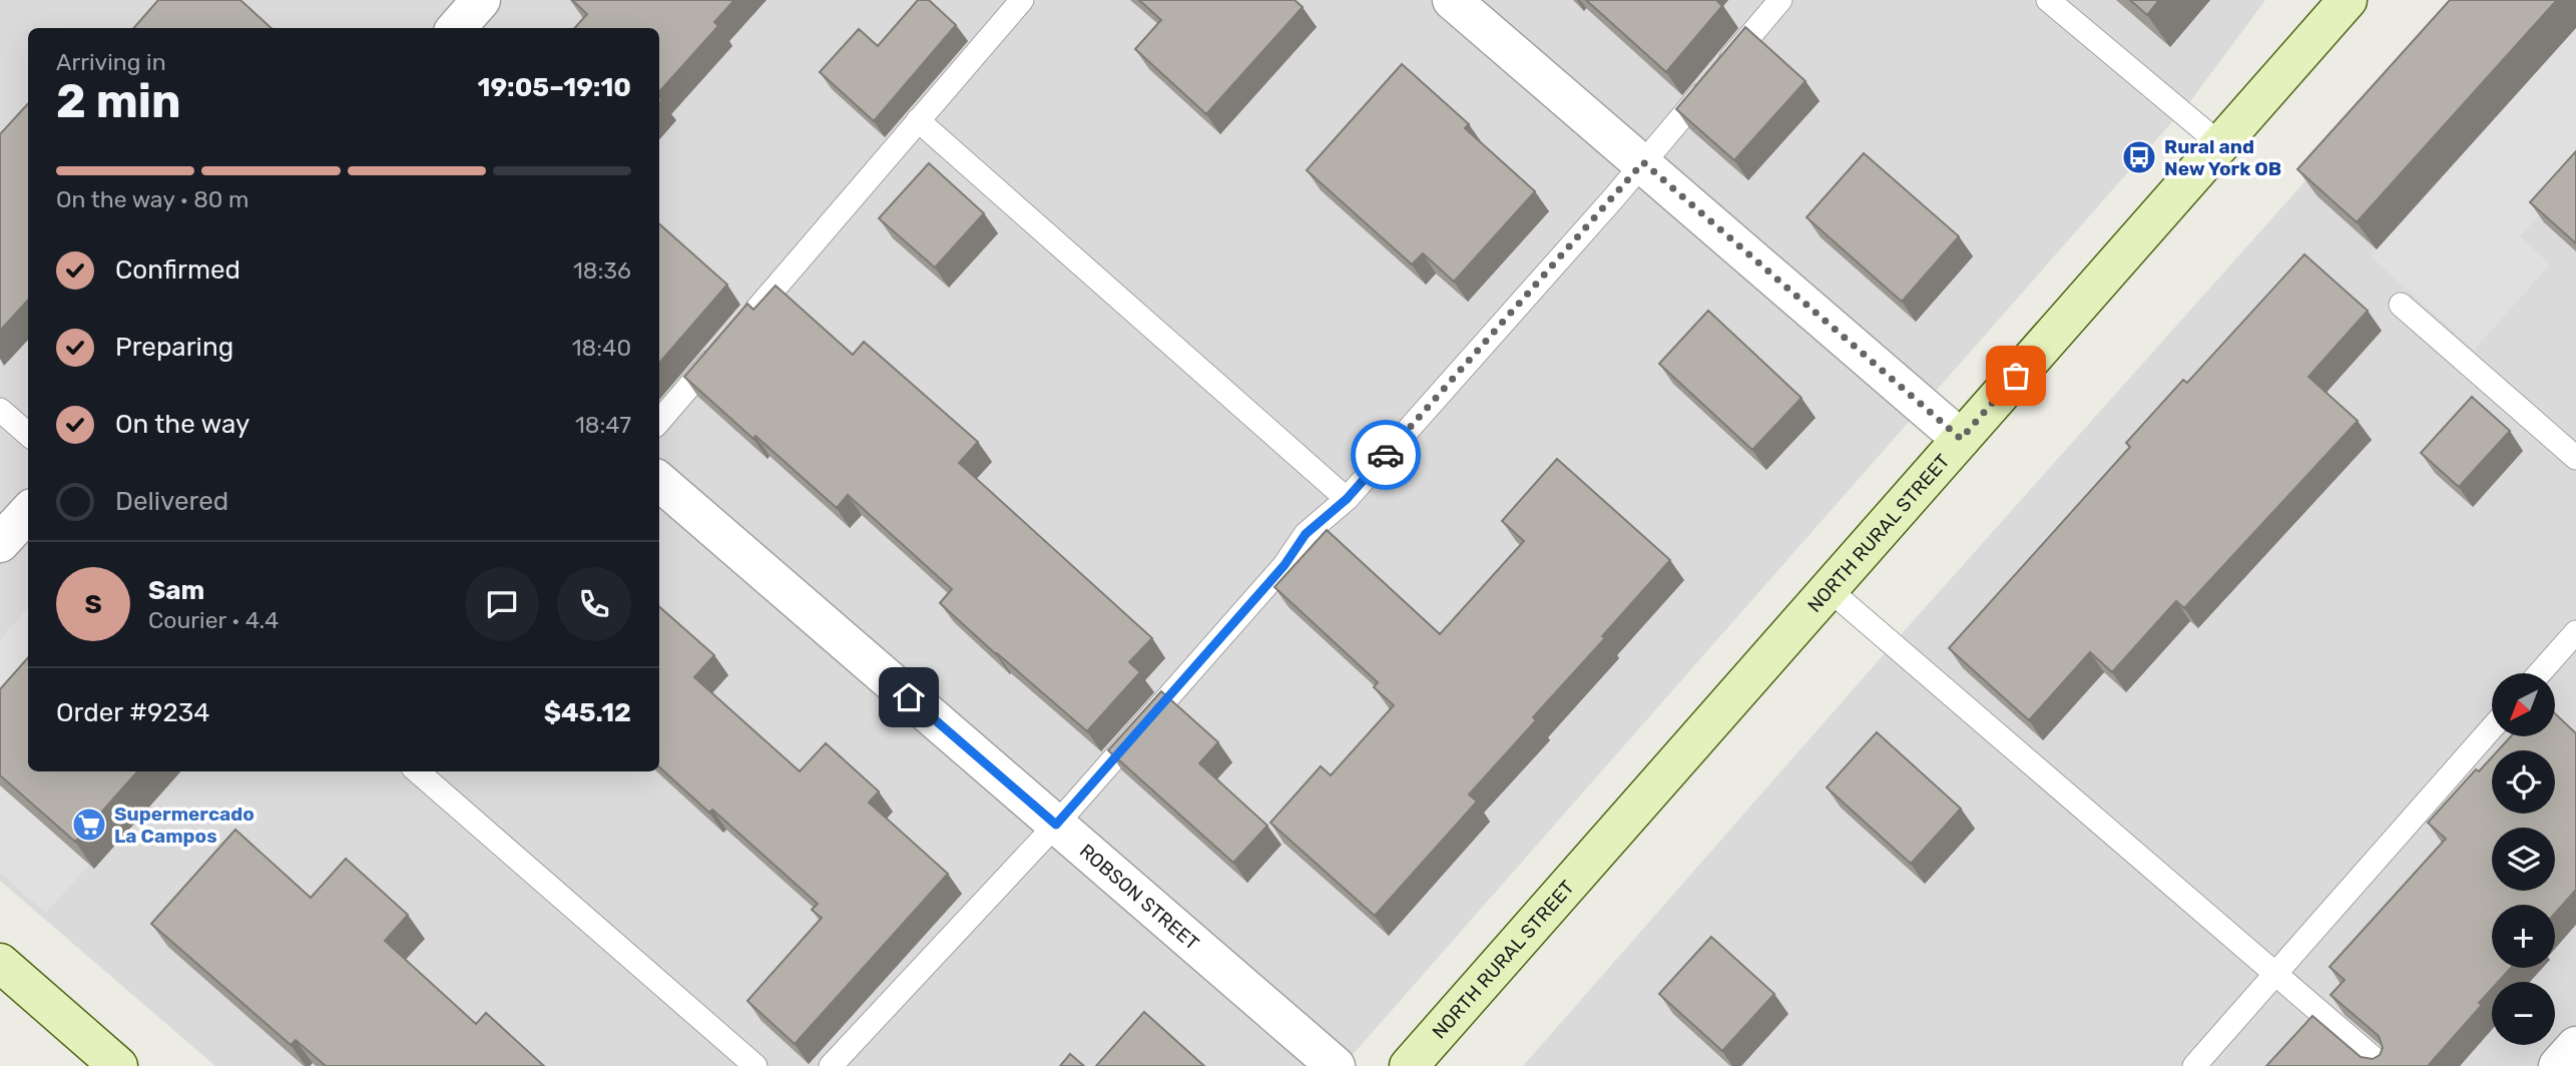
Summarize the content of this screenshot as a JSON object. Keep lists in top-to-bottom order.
{
  "streets": {
    "main road": ["NORTH RURAL STREET"],
    "street": ["ROBSON STREET"]
  },
  "places": {
    "bus stop": ["Rural and New York OB"],
    "supermarket": ["Supermercado La Campos"]
  },
  "north": "bottom left",
  "page": {
    "heading": ["2 min", "Arriving in", "19:05–19:10"],
    "panel": [
      "Sam",
      "Courier · 4.4",
      "Order #9234",
      "$45.12"
    ],
    "bar": "On the way · 80 m",
    "list": [
      ["Confirmed", "18:36"],
      ["Preparing", "18:40"],
      ["On the way", "18:47"],
      "Delivered"
    ],
    "round": "S",
    "map_buttons": ["+", "−"]
  }
}
